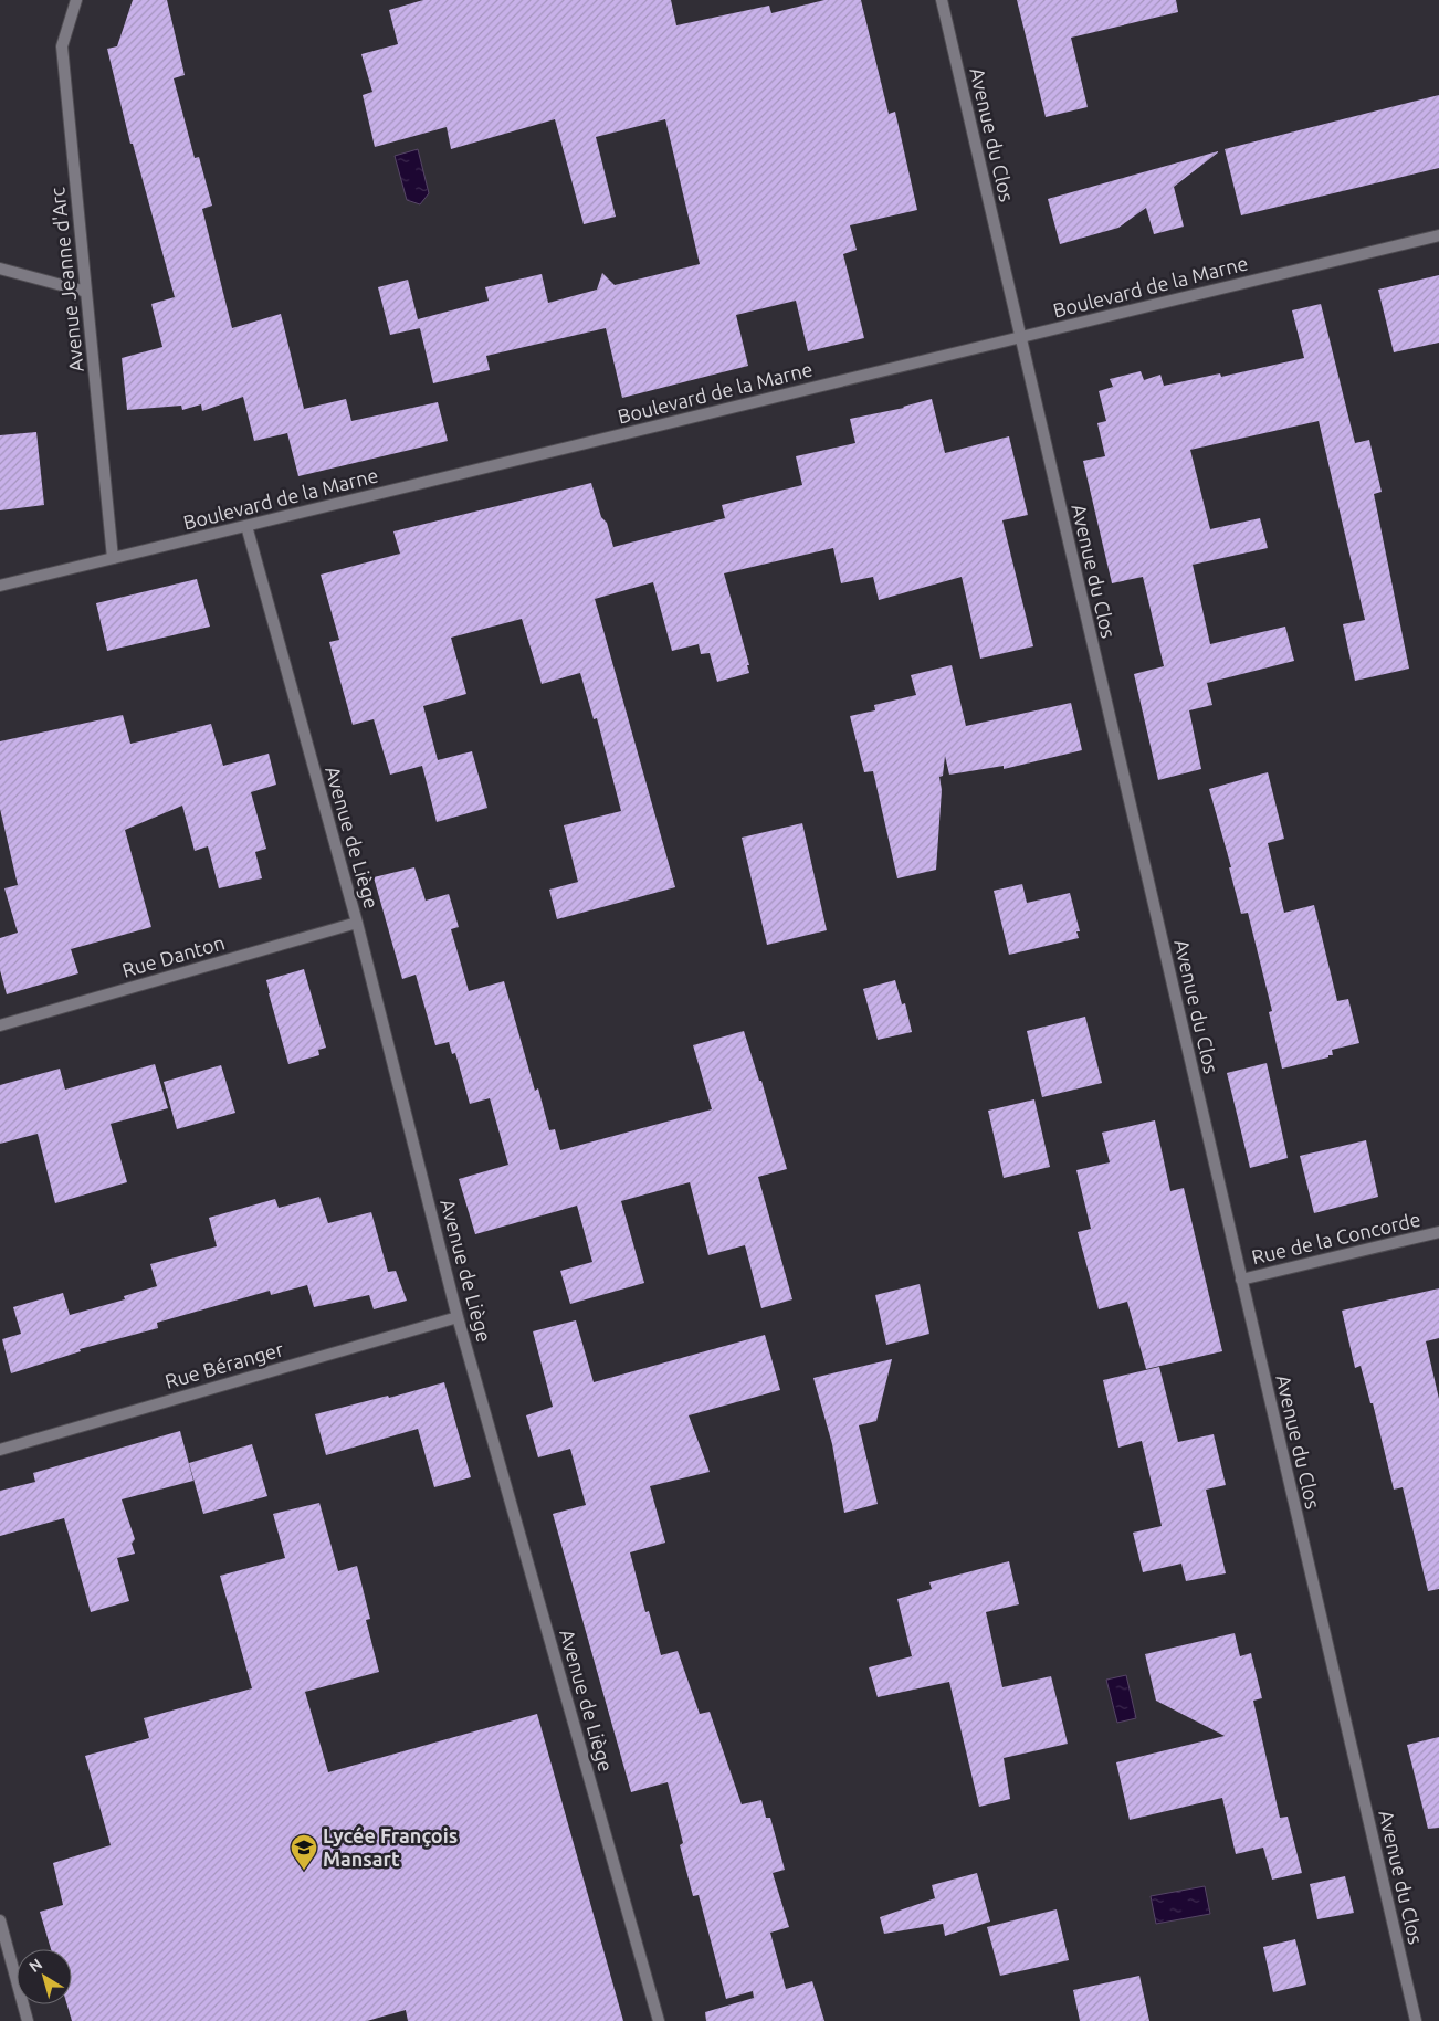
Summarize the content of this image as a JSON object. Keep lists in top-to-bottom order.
{
  "streets": {
    "street": [
      "Avenue du Clos",
      "Avenue Jeanne d'Arc",
      "Boulevard de la Marne",
      "Avenue de Liège",
      "Rue Danton",
      "Rue de la Concorde",
      "Rue Béranger"
    ]
  },
  "crossings": [
    ["Avenue du Clos", "Boulevard de la Marne"],
    ["Avenue du Clos", "Rue de la Concorde"],
    ["Avenue Jeanne d'Arc", "Boulevard de la Marne"],
    ["Boulevard de la Marne", "Avenue de Liège"],
    ["Avenue de Liège", "Rue Danton"],
    ["Avenue de Liège", "Rue Béranger"]
  ],
  "places": {
    "school or university": ["Lycée François Mansart"]
  },
  "north": "top left"
}
